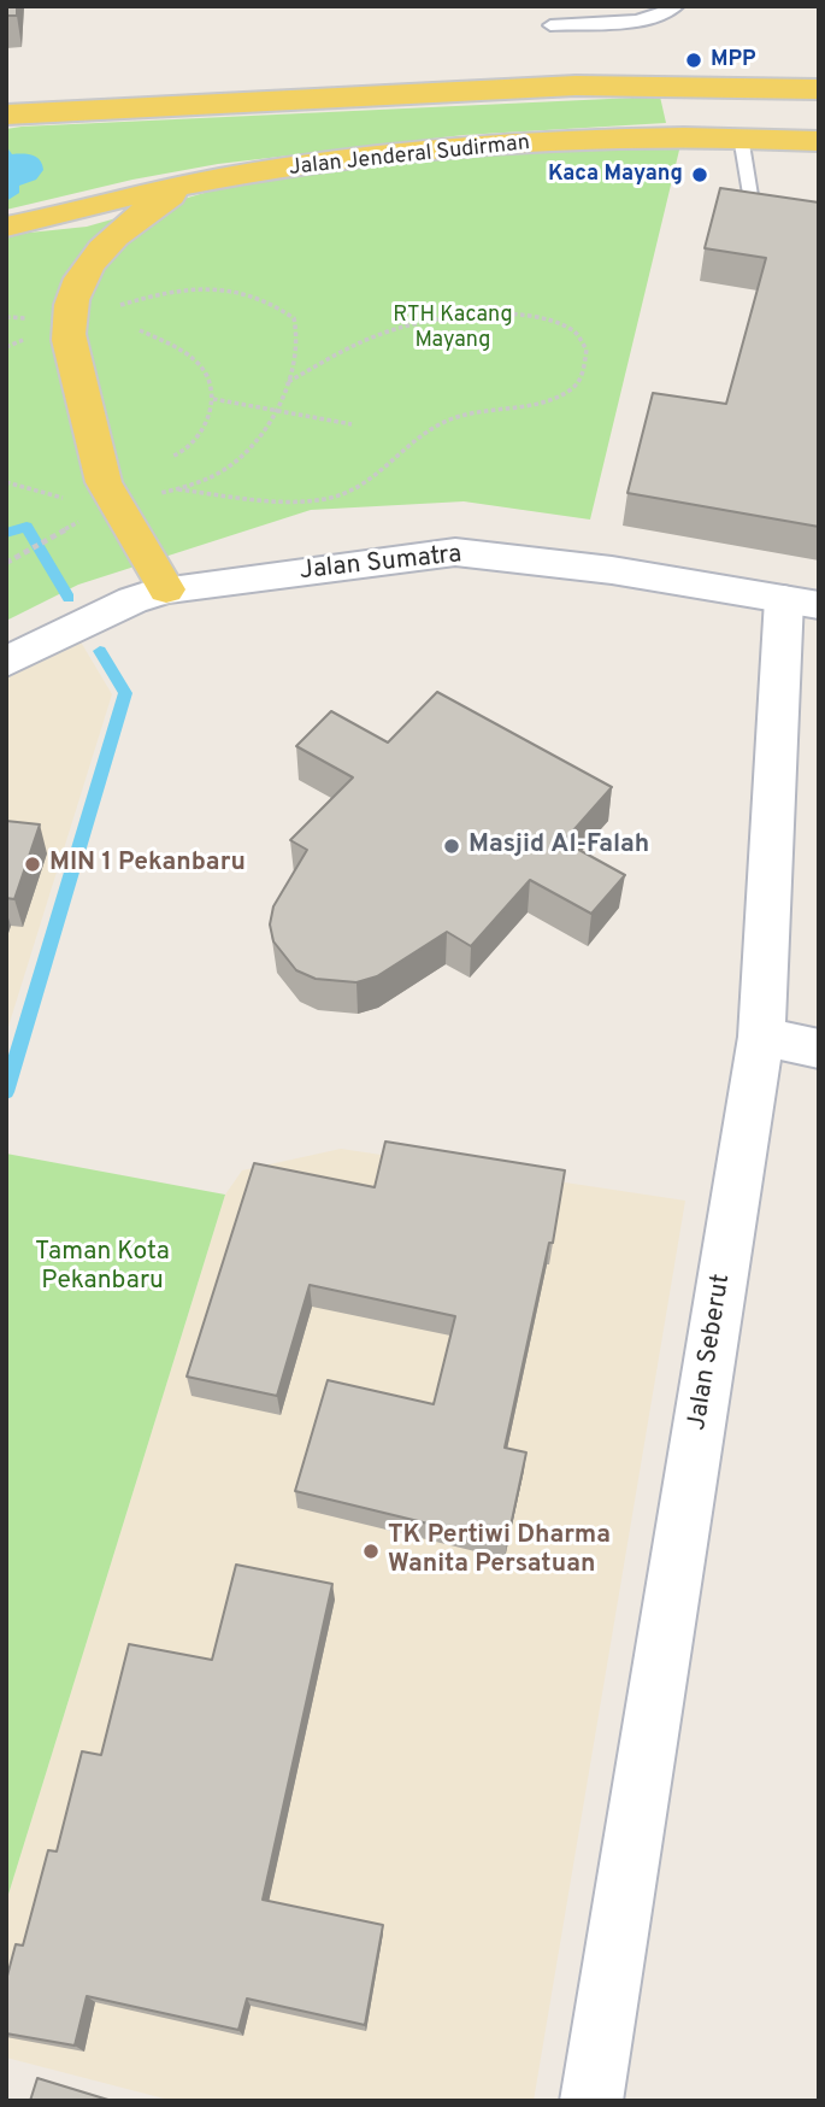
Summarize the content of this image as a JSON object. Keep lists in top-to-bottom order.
{
  "streets": {
    "main road": ["Jalan Jenderal Sudirman"],
    "street": ["Jalan Sumatra", "Jalan Seberut"]
  },
  "crossings": [
    ["Jalan Sumatra", "Jalan Seberut"]
  ],
  "parks": ["RTH Kacang Mayang", "Taman Kota Pekanbaru"],
  "places": [
    "MPP",
    "Kaca Mayang",
    "Masjid Al-Falah",
    "MIN 1 Pekanbaru",
    "TK Pertiwi Dharma Wanita Persatuan"
  ]
}
